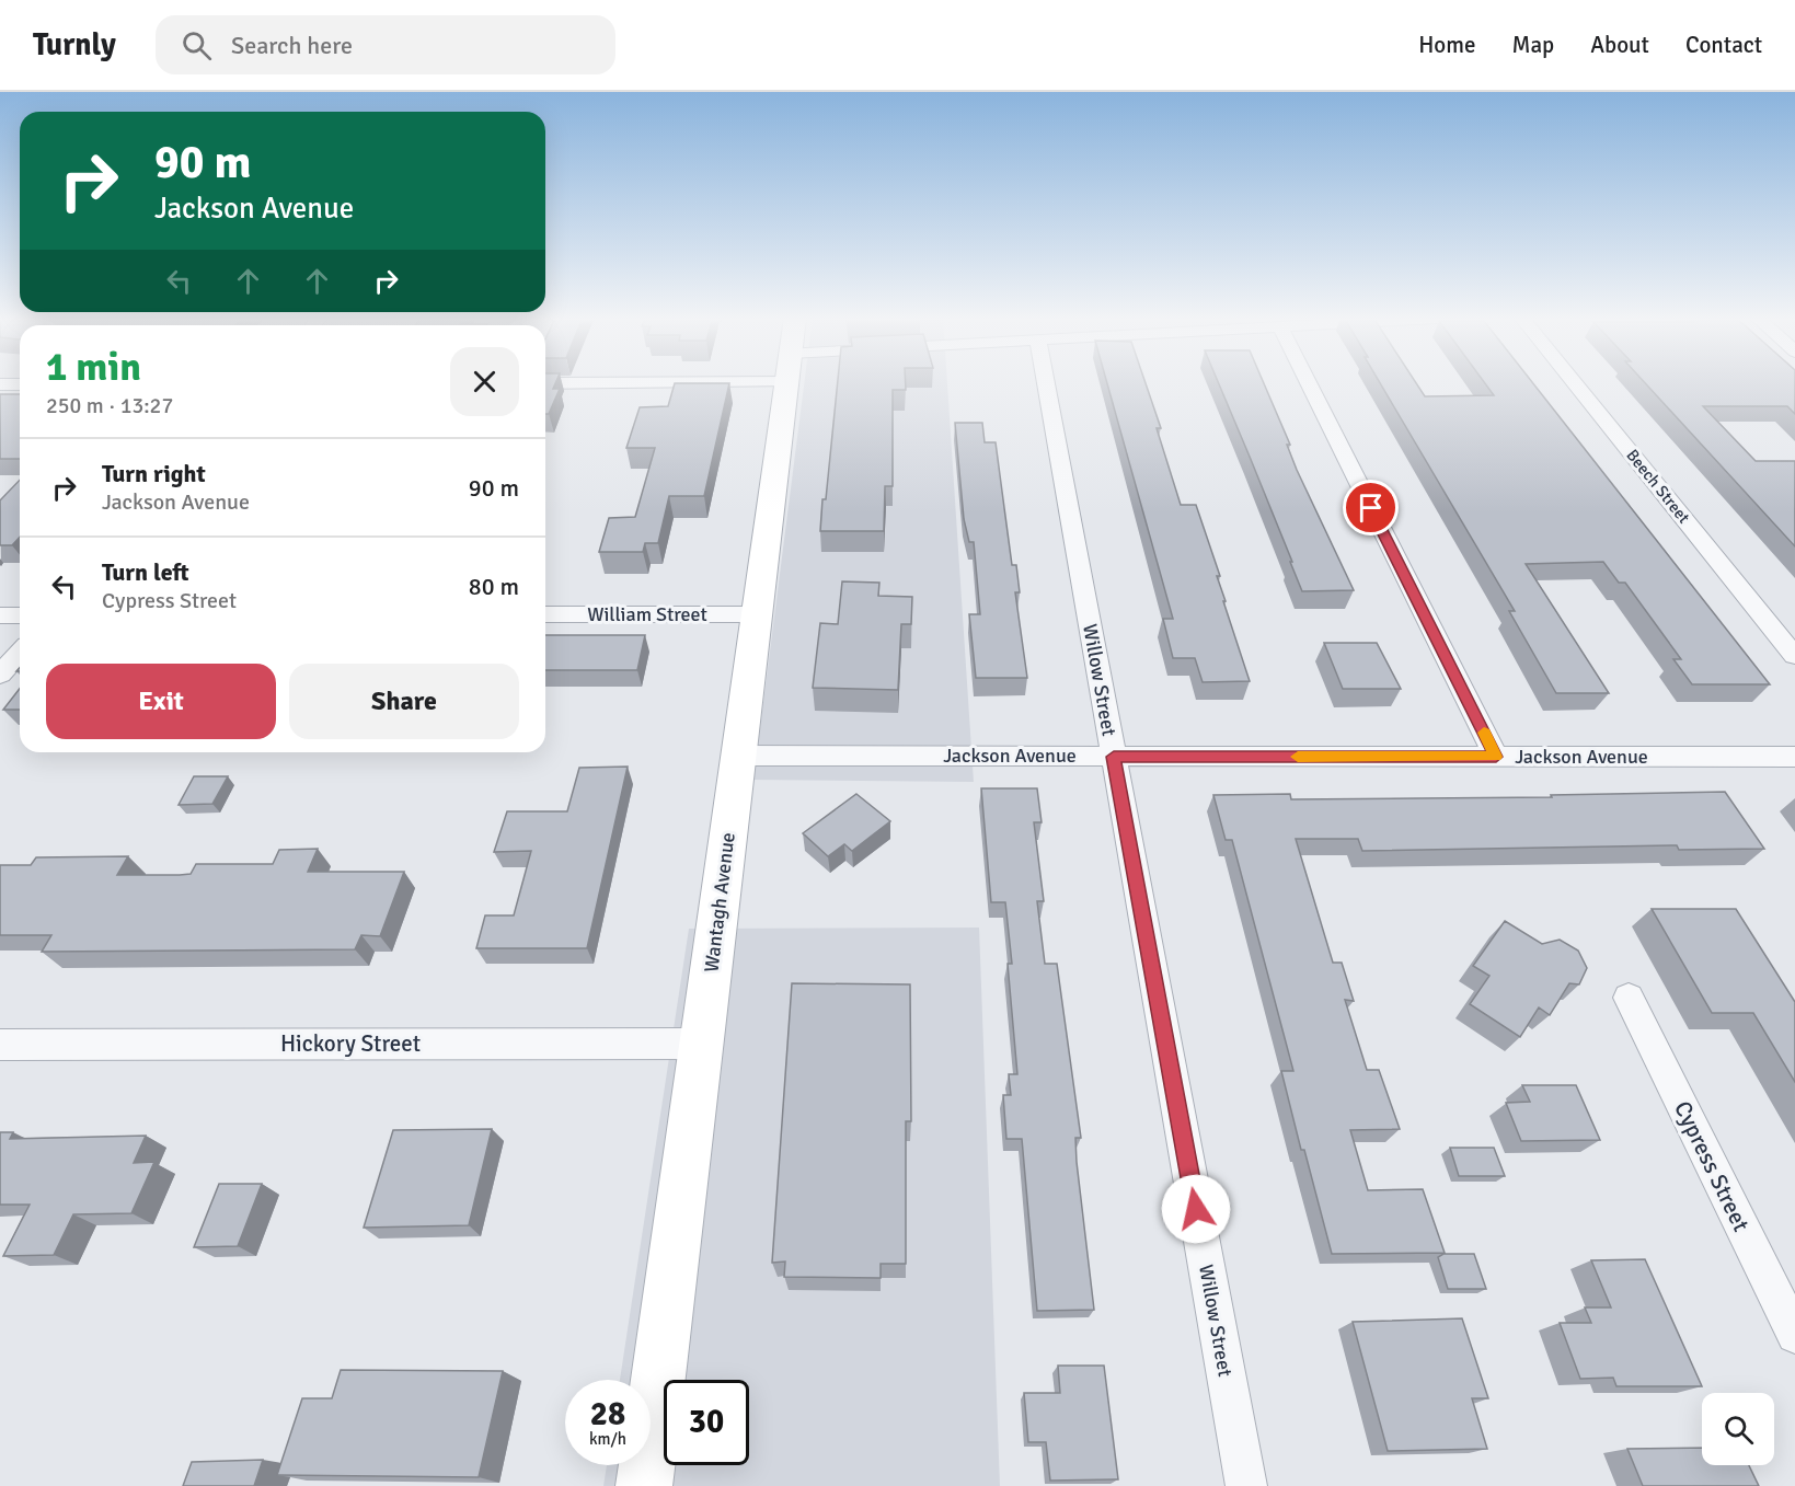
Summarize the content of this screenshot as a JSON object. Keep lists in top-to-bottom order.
{
  "streets": {
    "main road": ["Wantagh Avenue"],
    "street": [
      "Beech Street",
      "William Street",
      "Willow Street",
      "Jackson Avenue",
      "Hickory Street",
      "Cypress Street"
    ]
  },
  "crossings": [
    ["William Street", "Wantagh Avenue"],
    ["Willow Street", "Jackson Avenue"],
    ["Jackson Avenue", "Wantagh Avenue"],
    ["Wantagh Avenue", "Hickory Street"]
  ],
  "page": {
    "header": "Turnly",
    "search": "Search here",
    "nav": [
      "Home",
      "Map",
      "About",
      "Contact"
    ],
    "turn": ["90 m", "Jackson Avenue"],
    "heading": ["1 min", "250 m · 13:27"],
    "list": [
      {
        "name": "Turn right",
        "note": "Jackson Avenue",
        "value": "90 m"
      },
      {
        "name": "Turn left",
        "note": "Cypress Street",
        "value": "80 m"
      }
    ],
    "buttons": ["Exit", "Share"],
    "speed": "28 km/h",
    "limit": "30"
  }
}
